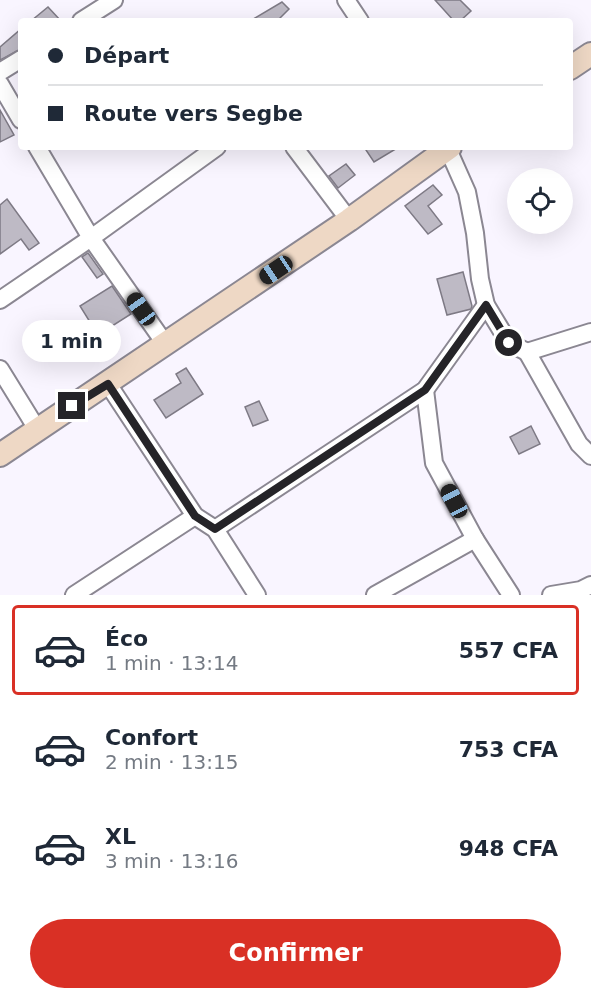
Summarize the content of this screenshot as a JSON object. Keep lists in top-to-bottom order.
{
  "page": {
    "banner": ["Départ", "Route vers Segbe"],
    "bubble": "1 min",
    "list": [
      {
        "name": "Éco",
        "note": "1 min · 13:14",
        "value": "557 CFA"
      },
      {
        "name": "Confort",
        "note": "2 min · 13:15",
        "value": "753 CFA"
      },
      {
        "name": "XL",
        "note": "3 min · 13:16",
        "value": "948 CFA"
      }
    ],
    "buttons": "Confirmer"
  }
}
